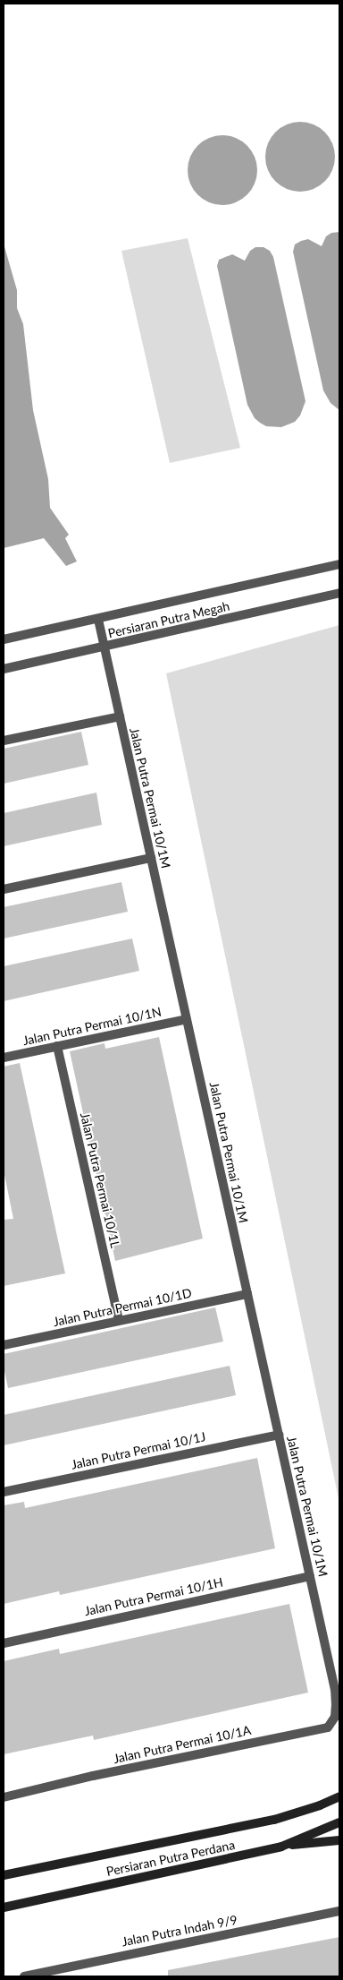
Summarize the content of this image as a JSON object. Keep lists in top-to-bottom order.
{
  "streets": {
    "main road": ["Persiaran Putra Perdana"],
    "street": [
      "Persiaran Putra Megah",
      "Jalan Putra Permai 10/1M",
      "Jalan Putra Permai 10/1N",
      "Jalan Putra Permai 10/1L",
      "Jalan Putra Permai 10/1D",
      "Jalan Putra Permai 10/1J",
      "Jalan Putra Permai 10/1H",
      "Jalan Putra Permai 10/1A",
      "Jalan Putra Indah 9/9"
    ]
  },
  "crossings": [
    ["Persiaran Putra Megah", "Jalan Putra Permai 10/1M"],
    ["Jalan Putra Permai 10/1M", "Jalan Putra Permai 10/1N"],
    ["Jalan Putra Permai 10/1M", "Jalan Putra Permai 10/1D"],
    ["Jalan Putra Permai 10/1M", "Jalan Putra Permai 10/1J"],
    ["Jalan Putra Permai 10/1M", "Jalan Putra Permai 10/1H"],
    ["Jalan Putra Permai 10/1M", "Jalan Putra Permai 10/1A"],
    ["Jalan Putra Permai 10/1N", "Jalan Putra Permai 10/1L"],
    ["Jalan Putra Permai 10/1L", "Jalan Putra Permai 10/1D"]
  ]
}
